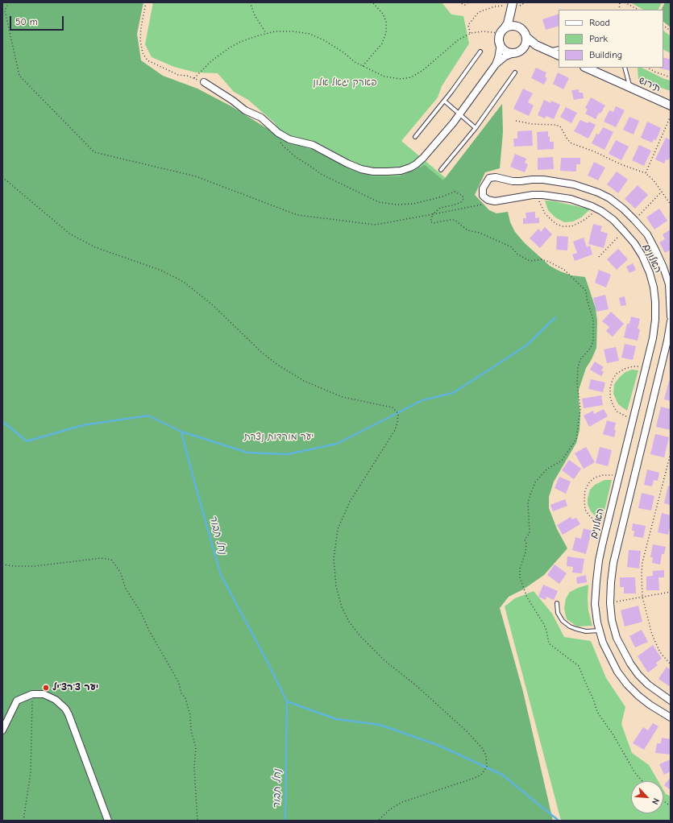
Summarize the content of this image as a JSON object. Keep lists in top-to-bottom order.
{
  "streets": {
    "street": ["תירוש", "האלונים"]
  },
  "water": ["נחל תבור"],
  "parks": ["פארק יגאל אלון", "יער מורדות נצרת"],
  "places": ["יער צ'רצ'יל"],
  "legend": ["Road", "Park", "Building"],
  "scale_bar": "50 m",
  "north": "bottom right"
}
